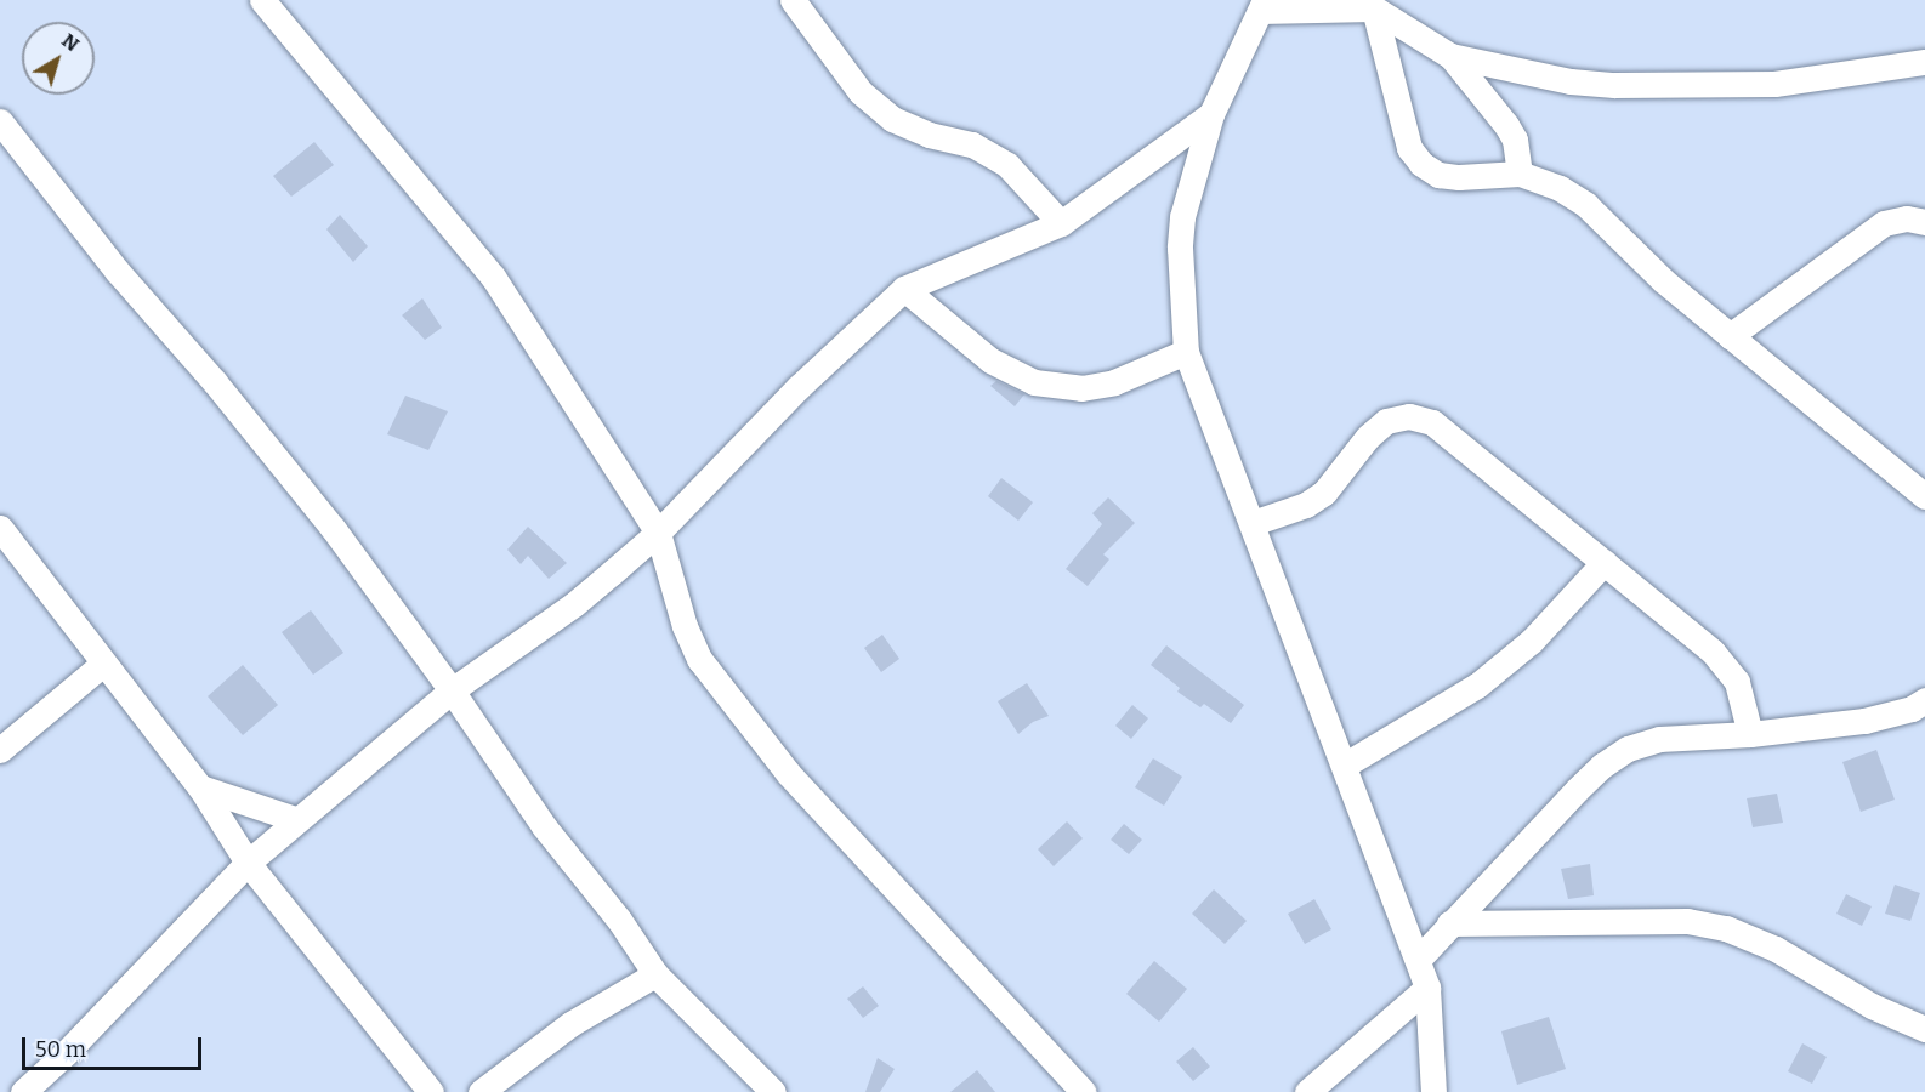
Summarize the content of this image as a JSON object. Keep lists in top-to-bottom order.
{
  "scale_bar": "50 m",
  "north": "top right"
}
